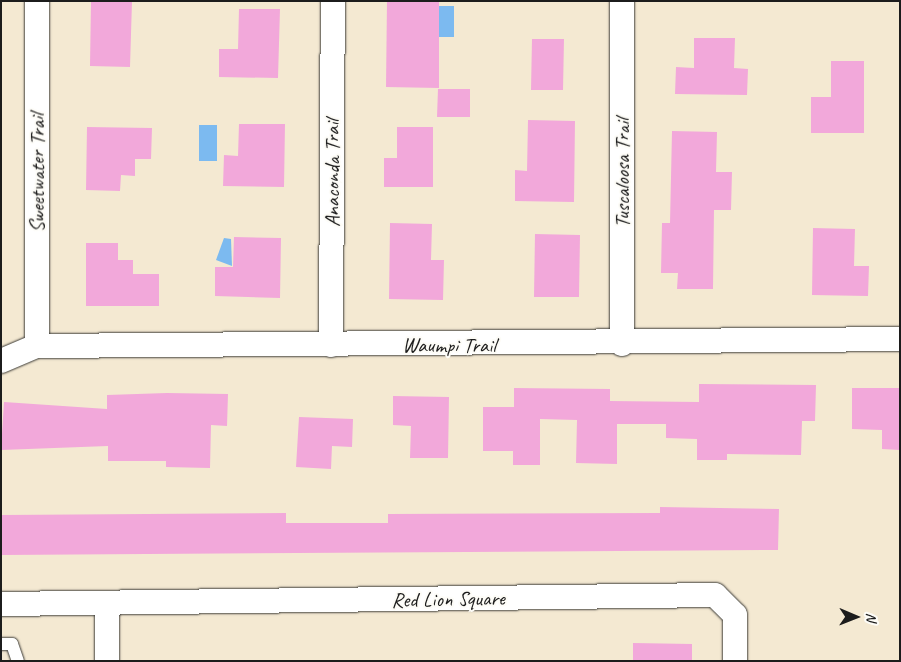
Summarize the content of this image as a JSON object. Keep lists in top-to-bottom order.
{
  "streets": {
    "street": [
      "Sweetwater Trail",
      "Anaconda Trail",
      "Tuscaloosa Trail",
      "Waumpi Trail",
      "Red Lion Square"
    ]
  },
  "crossings": [
    ["Sweetwater Trail", "Waumpi Trail"],
    ["Anaconda Trail", "Waumpi Trail"],
    ["Tuscaloosa Trail", "Waumpi Trail"]
  ],
  "north": "right"
}
